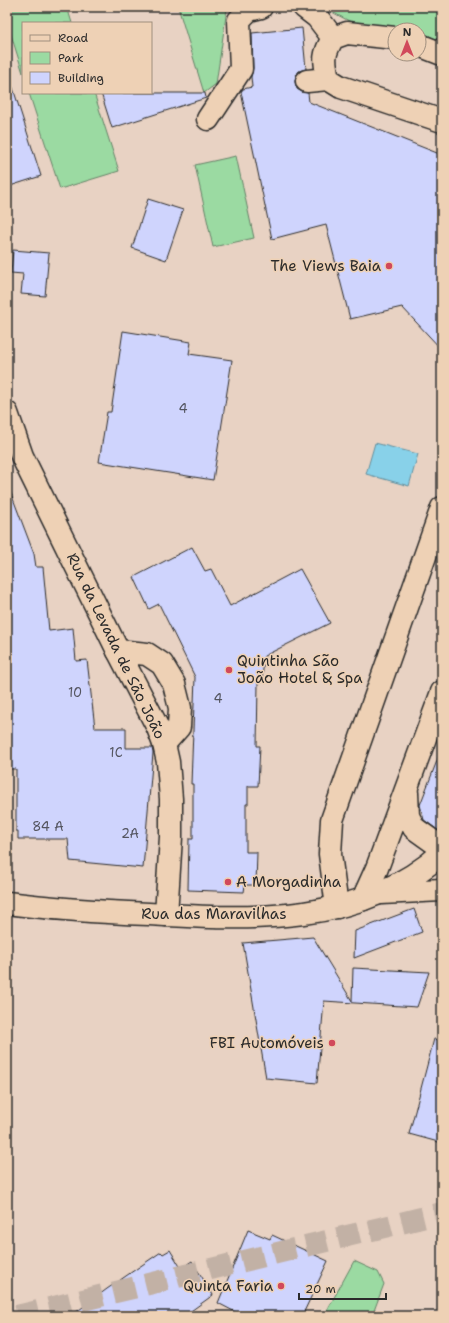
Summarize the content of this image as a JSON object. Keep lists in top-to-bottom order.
{
  "streets": {
    "street": ["Rua da Levada de São João", "Rua das Maravilhas"]
  },
  "crossings": [
    ["Rua da Levada de São João", "Rua das Maravilhas"]
  ],
  "places": [
    "The Views Baia",
    "Quintinha São João Hotel & Spa",
    "A Morgadinha",
    "FBI Automóveis",
    "Quinta Faria"
  ],
  "house_numbers": [
    "4",
    "10",
    "4",
    "1C",
    "84 A",
    "2A"
  ],
  "legend": ["Road", "Park", "Building"],
  "scale_bar": "20 m",
  "north": "top"
}
